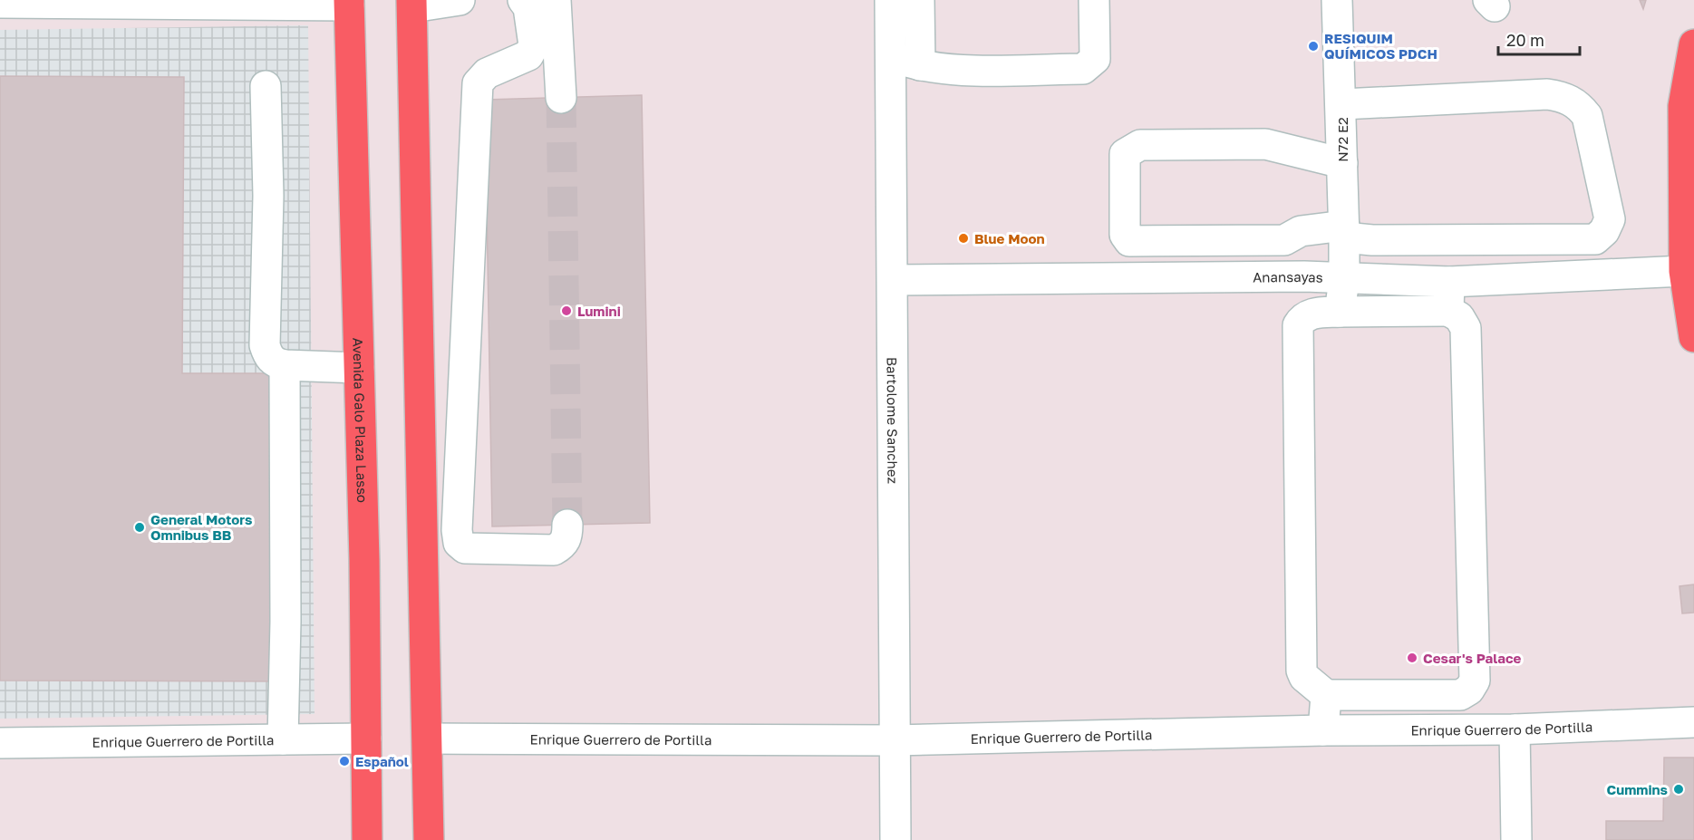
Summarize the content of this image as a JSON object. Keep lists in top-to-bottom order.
{
  "streets": {
    "main road": ["Avenida Galo Plaza Lasso"],
    "street": [
      "N72 E2",
      "Anansayas",
      "Bartolome Sanchez",
      "Enrique Guerrero de Portilla"
    ]
  },
  "crossings": [
    ["N72 E2", "Anansayas"],
    ["Anansayas", "Bartolome Sanchez"],
    ["Avenida Galo Plaza Lasso", "Enrique Guerrero de Portilla"],
    ["Bartolome Sanchez", "Enrique Guerrero de Portilla"]
  ],
  "places": [
    "RESIQUIM QUÍMICOS PDCH",
    "Blue Moon",
    "Lumini",
    "General Motors Omnibus BB",
    "Cesar's Palace",
    "Español",
    "Cummins"
  ],
  "scale_bar": "20 m"
}
